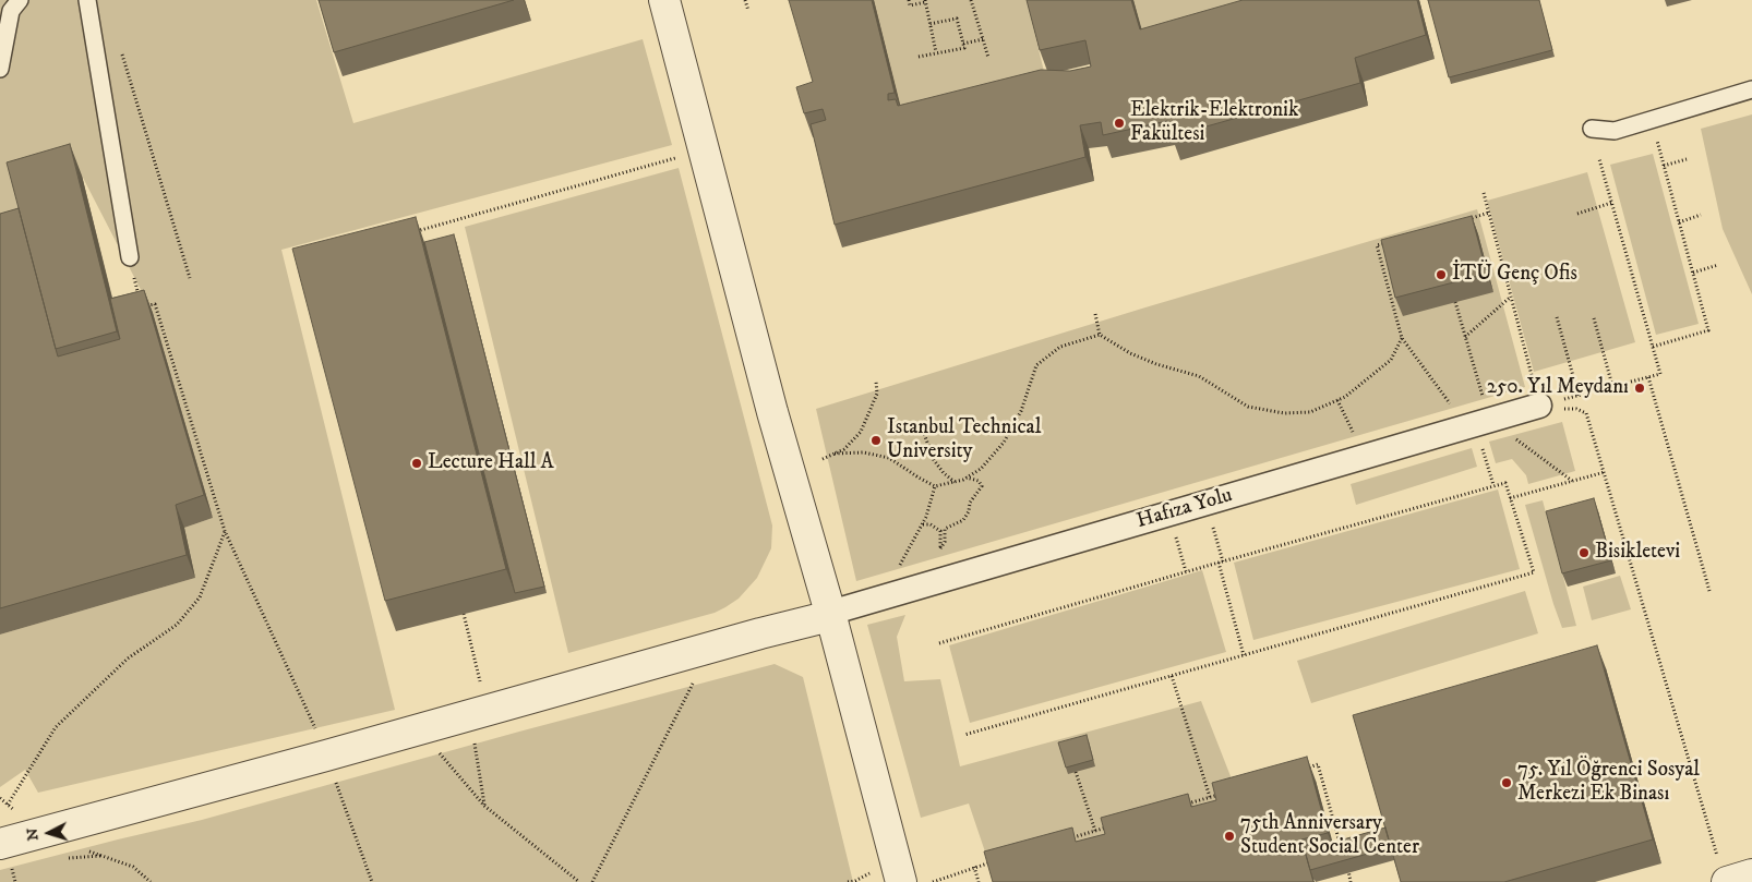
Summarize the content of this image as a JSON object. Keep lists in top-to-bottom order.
{
  "streets": {
    "street": ["Hafıza Yolu"]
  },
  "places": [
    "Elektrik-Elektronik Fakültesi",
    "İTÜ Genç Ofis",
    "250. Yıl Meydanı",
    "Istanbul Technical University",
    "Lecture Hall A",
    "Bisikletevi",
    "75. Yıl Öğrenci Sosyal Merkezi Ek Binası",
    "75th Anniversary Student Social Center"
  ],
  "north": "left"
}
